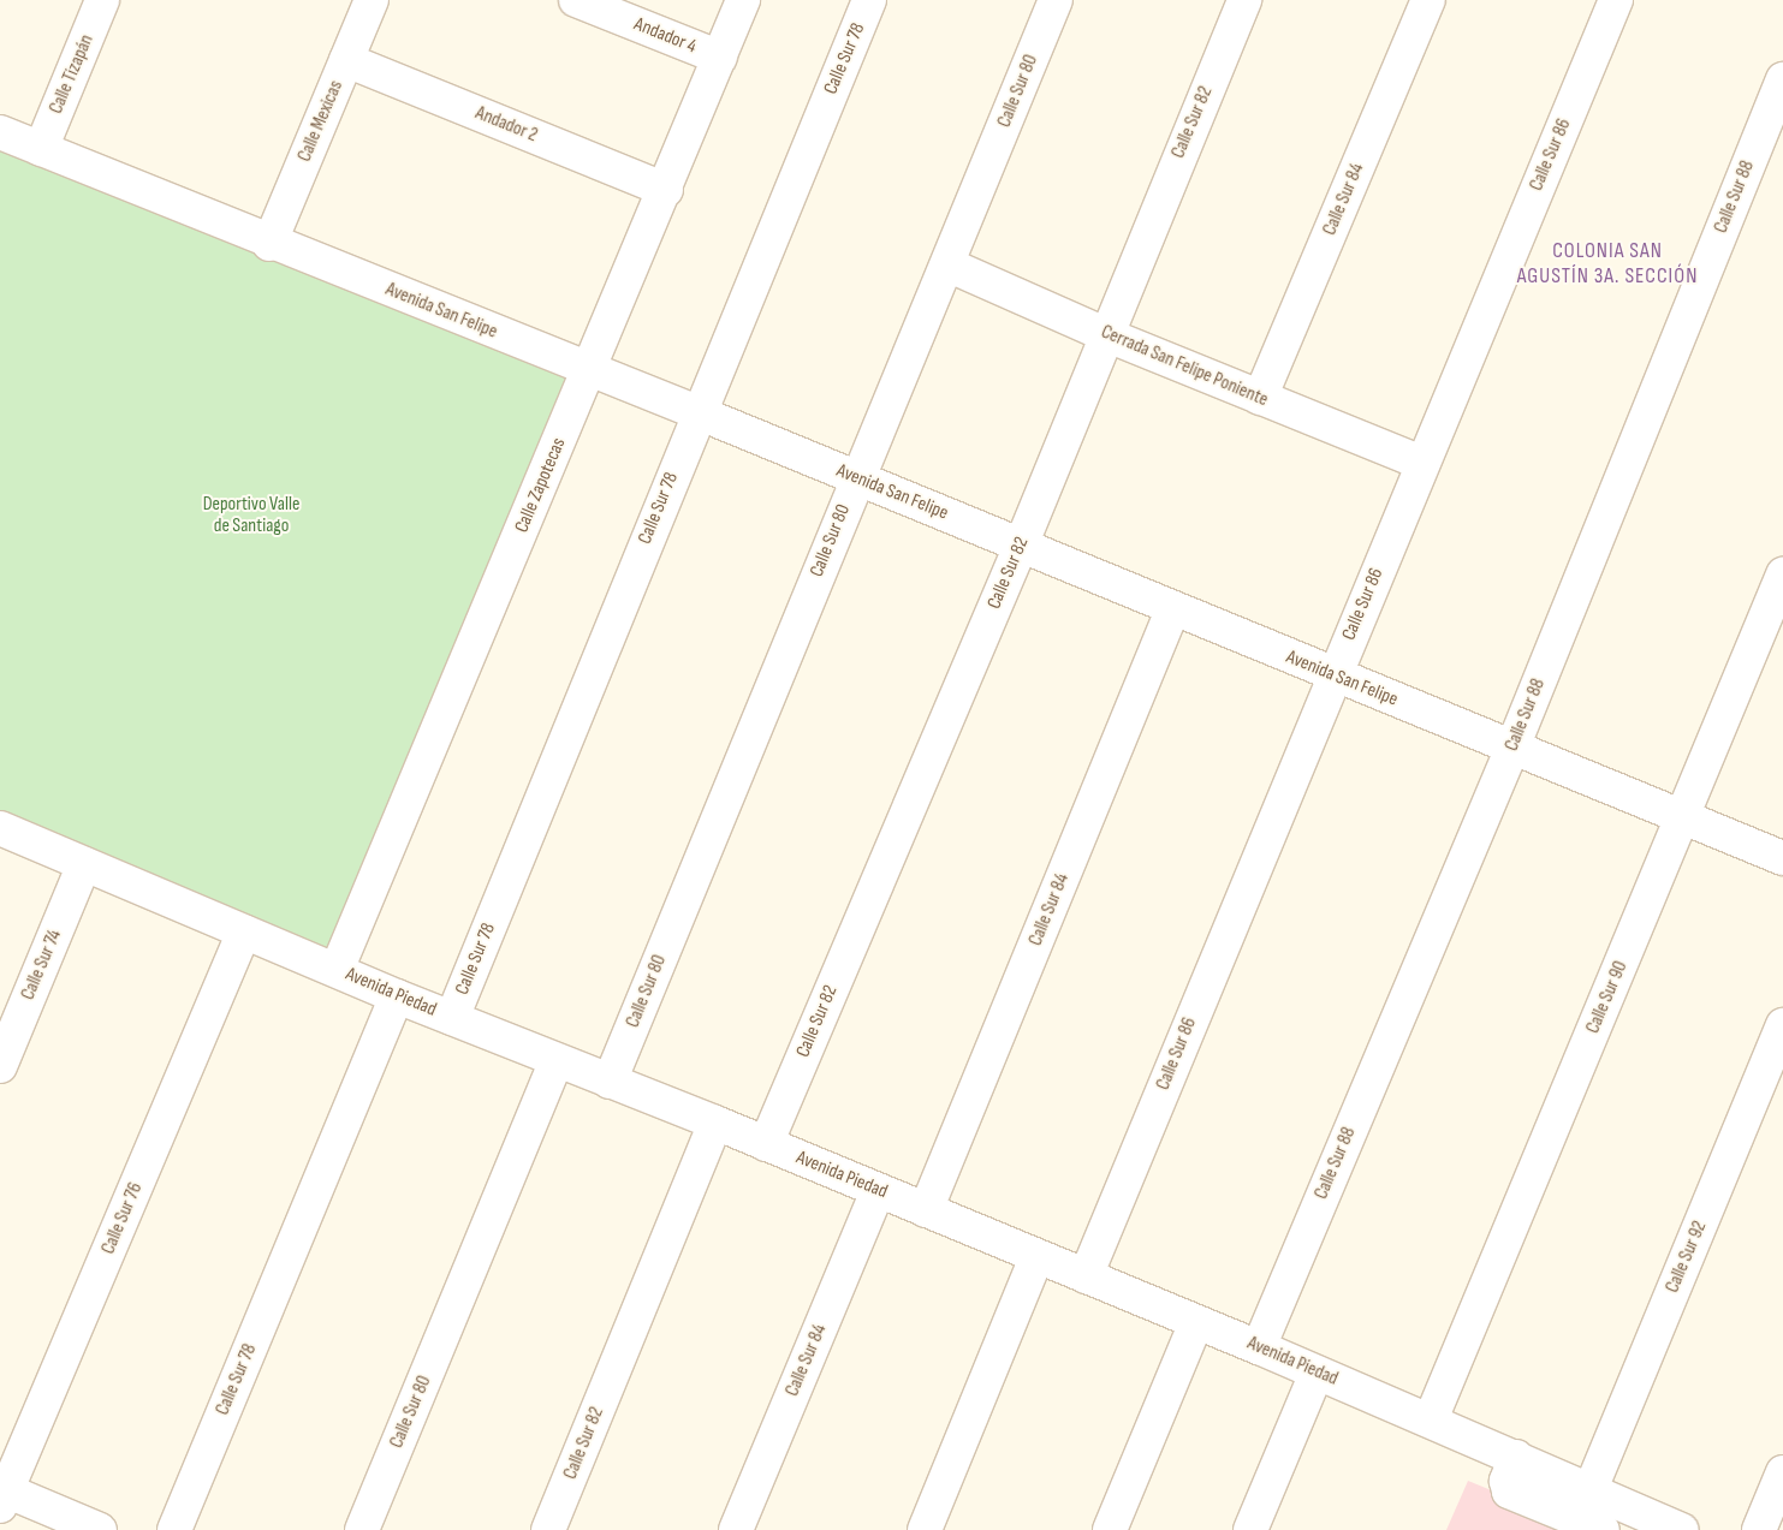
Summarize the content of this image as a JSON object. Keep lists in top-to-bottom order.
{
  "streets": {
    "street": [
      "Andador 4",
      "Calle Sur 78",
      "Calle Tizapán",
      "Calle Sur 80",
      "Calle Mexicas",
      "Calle Sur 82",
      "Andador 2",
      "Calle Sur 86",
      "Calle Sur 88",
      "Calle Sur 84",
      "Avenida San Felipe",
      "Cerrada San Felipe Poniente",
      "Calle Zapotecas",
      "Calle Sur 74",
      "Avenida Piedad",
      "Calle Sur 90",
      "Calle Sur 76",
      "Calle Sur 92"
    ]
  },
  "crossings": [
    ["Andador 4", "Calle Zapotecas"],
    ["Calle Sur 78", "Avenida San Felipe"],
    ["Calle Sur 78", "Avenida Piedad"],
    ["Calle Tizapán", "Avenida San Felipe"],
    ["Calle Sur 80", "Avenida San Felipe"],
    ["Calle Sur 80", "Cerrada San Felipe Poniente"],
    ["Calle Sur 80", "Avenida Piedad"],
    ["Calle Mexicas", "Andador 2"],
    ["Calle Mexicas", "Avenida San Felipe"],
    ["Calle Sur 82", "Avenida San Felipe"],
    ["Calle Sur 82", "Cerrada San Felipe Poniente"],
    ["Calle Sur 82", "Avenida Piedad"],
    ["Andador 2", "Calle Zapotecas"],
    ["Calle Sur 86", "Avenida San Felipe"],
    ["Calle Sur 86", "Cerrada San Felipe Poniente"],
    ["Calle Sur 86", "Avenida Piedad"],
    ["Calle Sur 88", "Avenida San Felipe"],
    ["Calle Sur 88", "Avenida Piedad"],
    ["Calle Sur 84", "Avenida San Felipe"],
    ["Calle Sur 84", "Cerrada San Felipe Poniente"],
    ["Calle Sur 84", "Avenida Piedad"],
    ["Avenida San Felipe", "Calle Zapotecas"],
    ["Avenida San Felipe", "Calle Sur 90"],
    ["Calle Zapotecas", "Avenida Piedad"],
    ["Calle Sur 74", "Avenida Piedad"],
    ["Avenida Piedad", "Calle Sur 90"],
    ["Avenida Piedad", "Calle Sur 76"],
    ["Avenida Piedad", "Calle Sur 92"]
  ],
  "districts": ["COLONIA SAN AGUSTÍN 3A. SECCIÓN"],
  "parks": ["Deportivo Valle de Santiago"]
}
